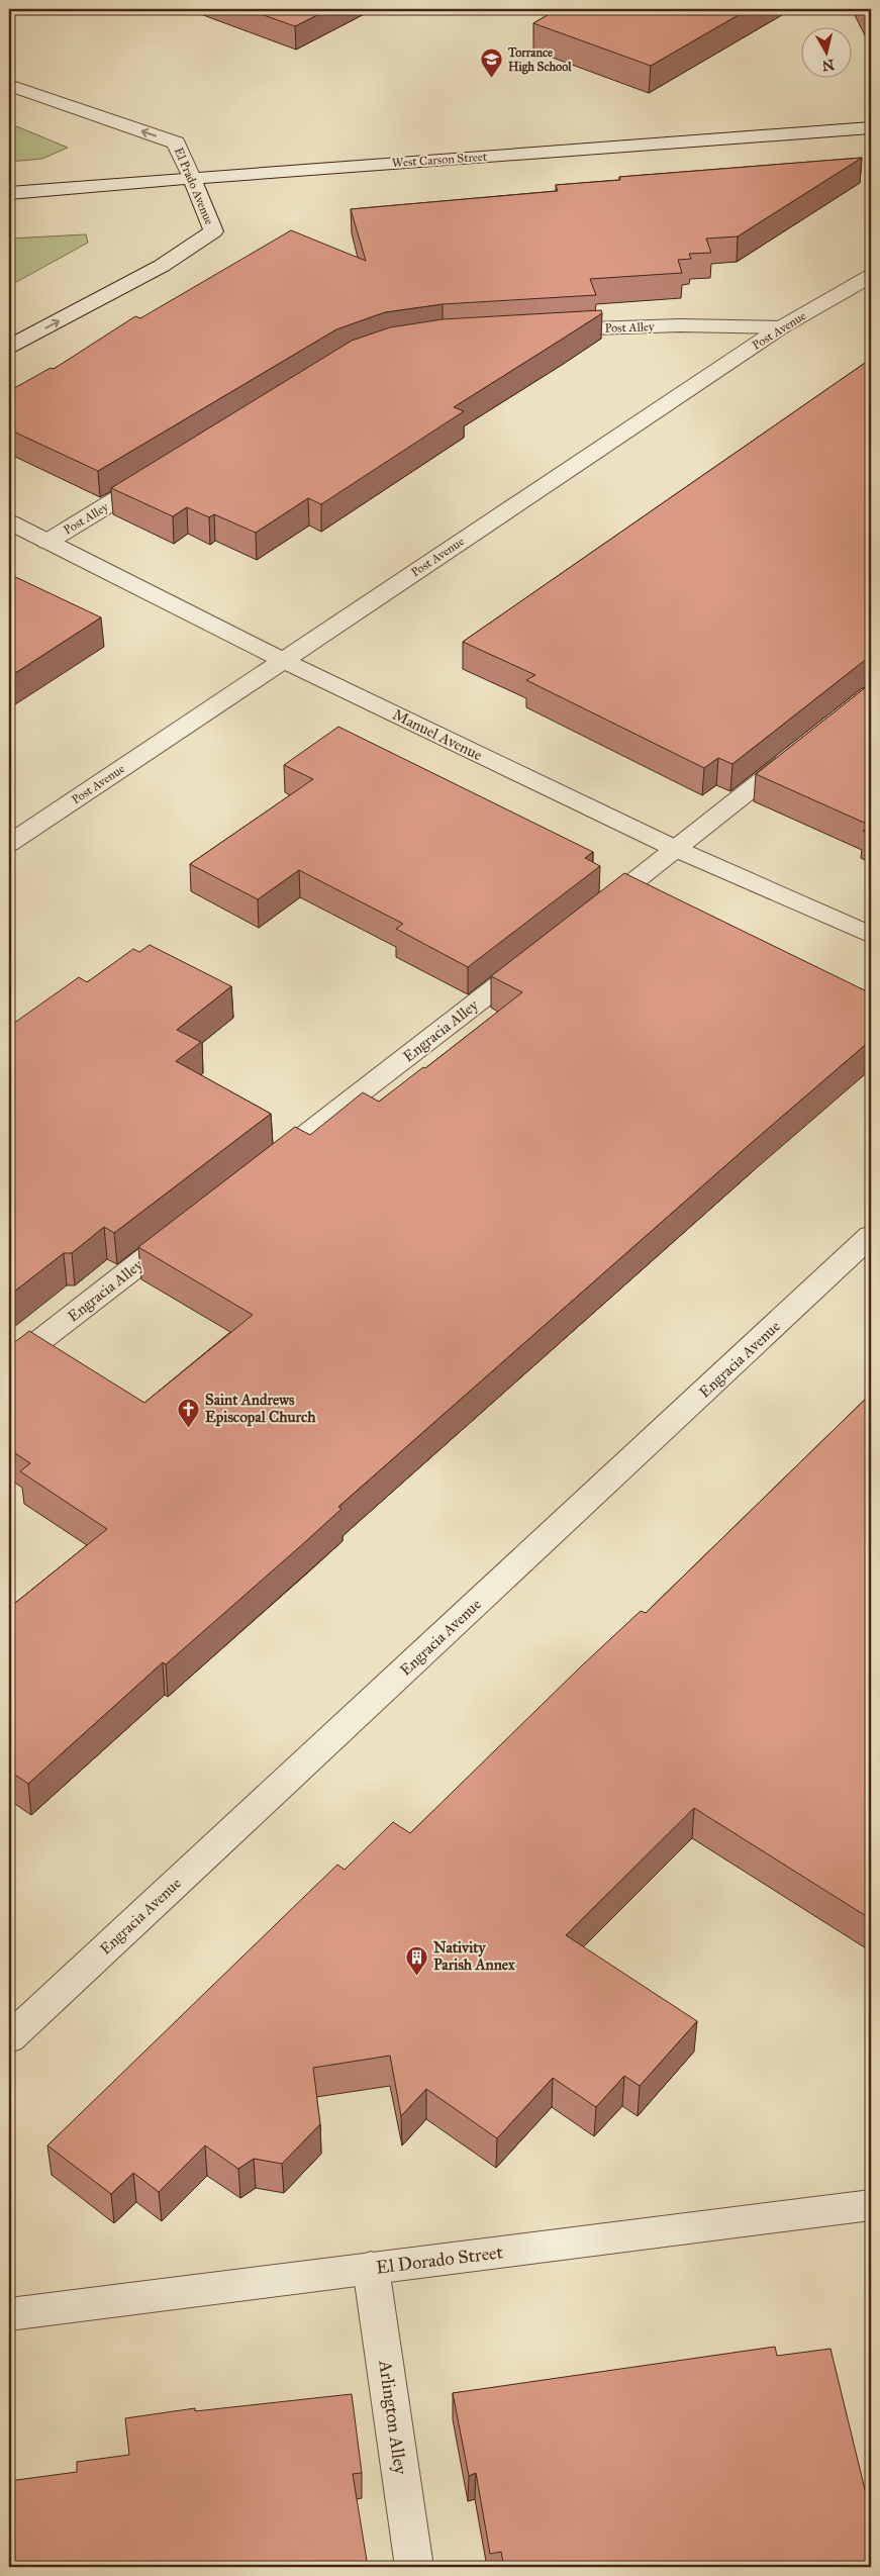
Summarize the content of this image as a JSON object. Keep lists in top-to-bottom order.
{
  "streets": {
    "street": [
      "West Carson Street",
      "El Prado Avenue",
      "Post Alley",
      "Post Avenue",
      "Manuel Avenue",
      "Engracia Alley",
      "Engracia Avenue",
      "El Dorado Street",
      "Arlington Alley"
    ]
  },
  "crossings": [
    ["West Carson Street", "El Prado Avenue"],
    ["Post Alley", "Post Avenue"],
    ["Post Alley", "Manuel Avenue"],
    ["Post Avenue", "Manuel Avenue"],
    ["El Dorado Street", "Arlington Alley"]
  ],
  "places": {
    "school or university": ["Torrance High School"],
    "church": ["Saint Andrews Episcopal Church"],
    "building": ["Nativity Parish Annex"]
  },
  "north": "bottom"
}
